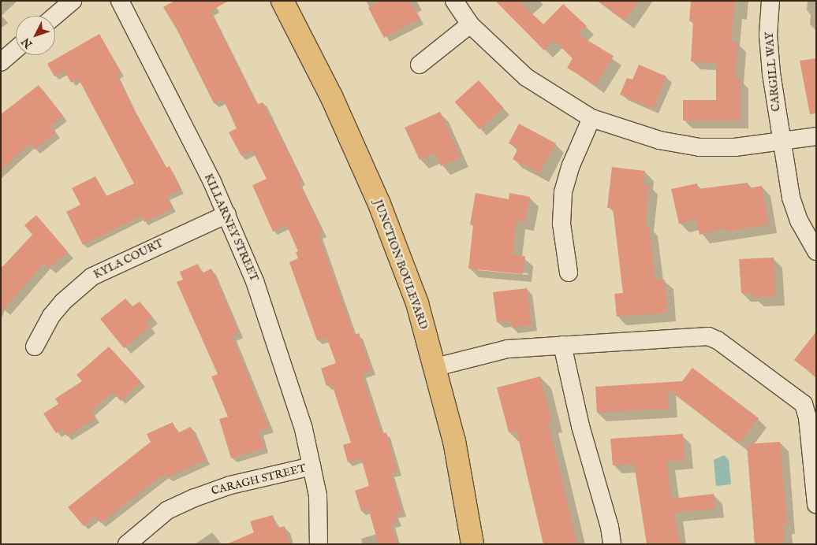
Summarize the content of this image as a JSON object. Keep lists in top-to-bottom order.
{
  "streets": {
    "main road": ["JUNCTION BOULEVARD"],
    "street": [
      "CARGILL WAY",
      "KILLARNEY STREET",
      "KYLA COURT",
      "CARAGH STREET"
    ]
  },
  "crossings": [
    ["KILLARNEY STREET", "KYLA COURT"],
    ["KILLARNEY STREET", "CARAGH STREET"]
  ],
  "north": "bottom left"
}
